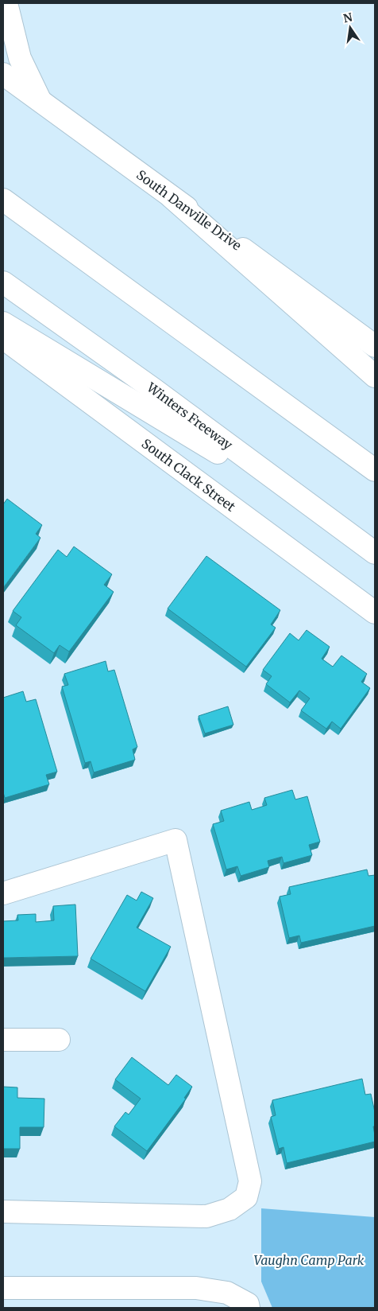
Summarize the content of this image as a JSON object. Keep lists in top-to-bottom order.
{
  "streets": {
    "main road": ["South Danville Drive", "Winters Freeway", "South Clack Street"]
  },
  "parks": ["Vaughn Camp Park"],
  "north": "top"
}
